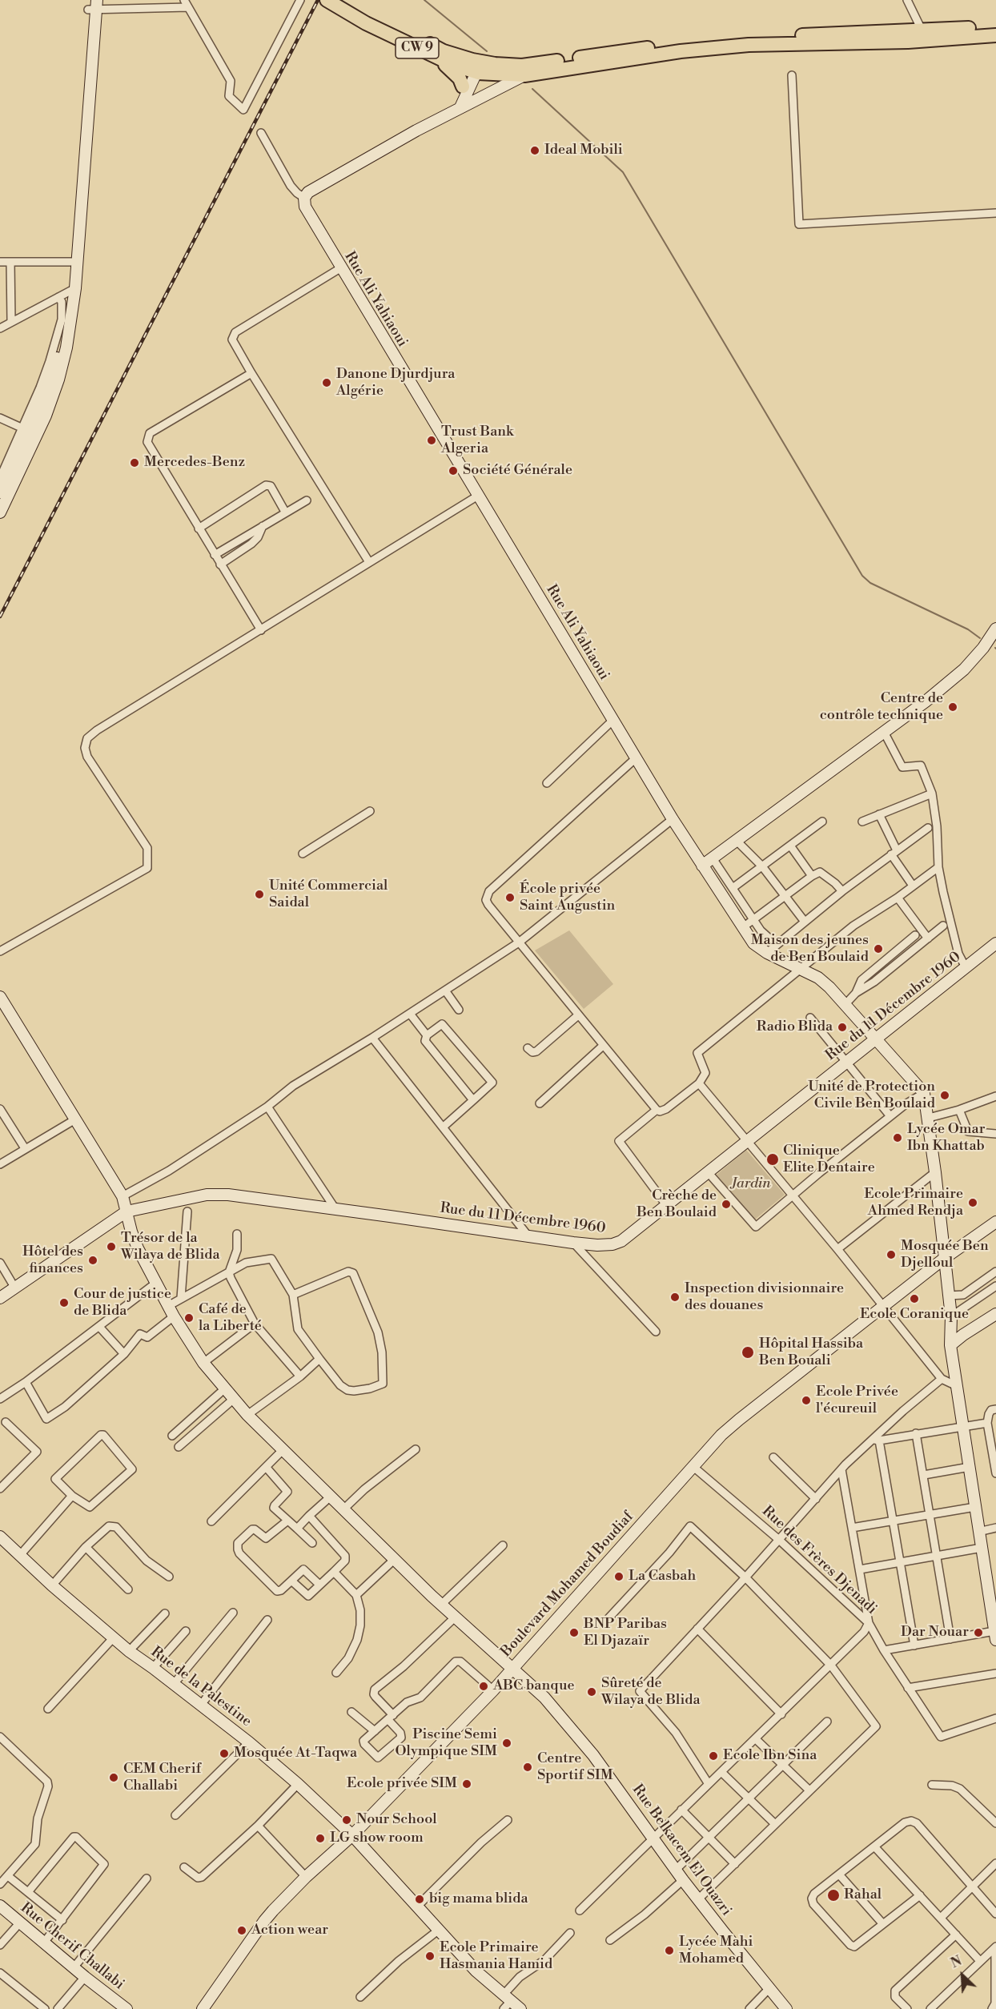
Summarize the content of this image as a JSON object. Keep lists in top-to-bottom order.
{
  "streets": {
    "highway": ["CW 9"],
    "main road": [
      "Rue Ali Yahiaoui",
      "Rue du 11 Décembre 1960",
      "Boulevard Mohamed Boudiaf",
      "Rue de la Palestine",
      "Rue Belkacem El Ouazri",
      "Rue Cherif Challabi"
    ],
    "street": ["Rue des Frères Djenadi"]
  },
  "crossings": [
    ["Rue Ali Yahiaoui", "Rue du 11 Décembre 1960"],
    ["Rue du 11 Décembre 1960", "Rue Belkacem El Ouazri"],
    ["Rue des Frères Djenadi", "Boulevard Mohamed Boudiaf"],
    ["Boulevard Mohamed Boudiaf", "Rue de la Palestine"],
    ["Boulevard Mohamed Boudiaf", "Rue Belkacem El Ouazri"]
  ],
  "parks": ["Jardin"],
  "places": [
    "Ideal Mobili",
    "Danone Djurdjura Algérie",
    "Trust Bank Algeria",
    "Mercedes-Benz",
    "Société Générale",
    "Centre de contrôle technique",
    "Unité Commercial Saidal",
    "École privée Saint Augustin",
    "Maison des jeunes de Ben Boulaid",
    "Radio Blida",
    "Unité de Protection Civile Ben Boulaid",
    "Lycée Omar Ibn Khattab",
    "Clinique Elite Dentaire",
    "Ecole Primaire Ahmed Rendja",
    "Crèche de Ben Boulaid",
    "Trésor de la Wilaya de Blida",
    "Mosquée Ben Djelloul",
    "Hôtel des finances",
    "Inspection divisionnaire des douanes",
    "Ecole Coranique",
    "Cour de justice de Blida",
    "Café de la Liberté",
    "Hôpital Hassiba Ben Bouali",
    "Ecole Privée l'écureuil",
    "La Casbah",
    "BNP Paribas El Djazaïr",
    "Dar Nouar",
    "ABC banque",
    "Sûreté de Wilaya de Blida",
    "Piscine Semi Olympique SIM",
    "Mosquée At-Taqwa",
    "Ecole Ibn Sina",
    "Centre Sportif SIM",
    "CEM Cherif Challabi",
    "Ecole privée SIM",
    "Nour School",
    "LG show room",
    "Rahal",
    "big mama blida",
    "Action wear",
    "Lycée Mahi Mohamed",
    "Ecole Primaire Hasmania Hamid"
  ],
  "north": "top left"
}
